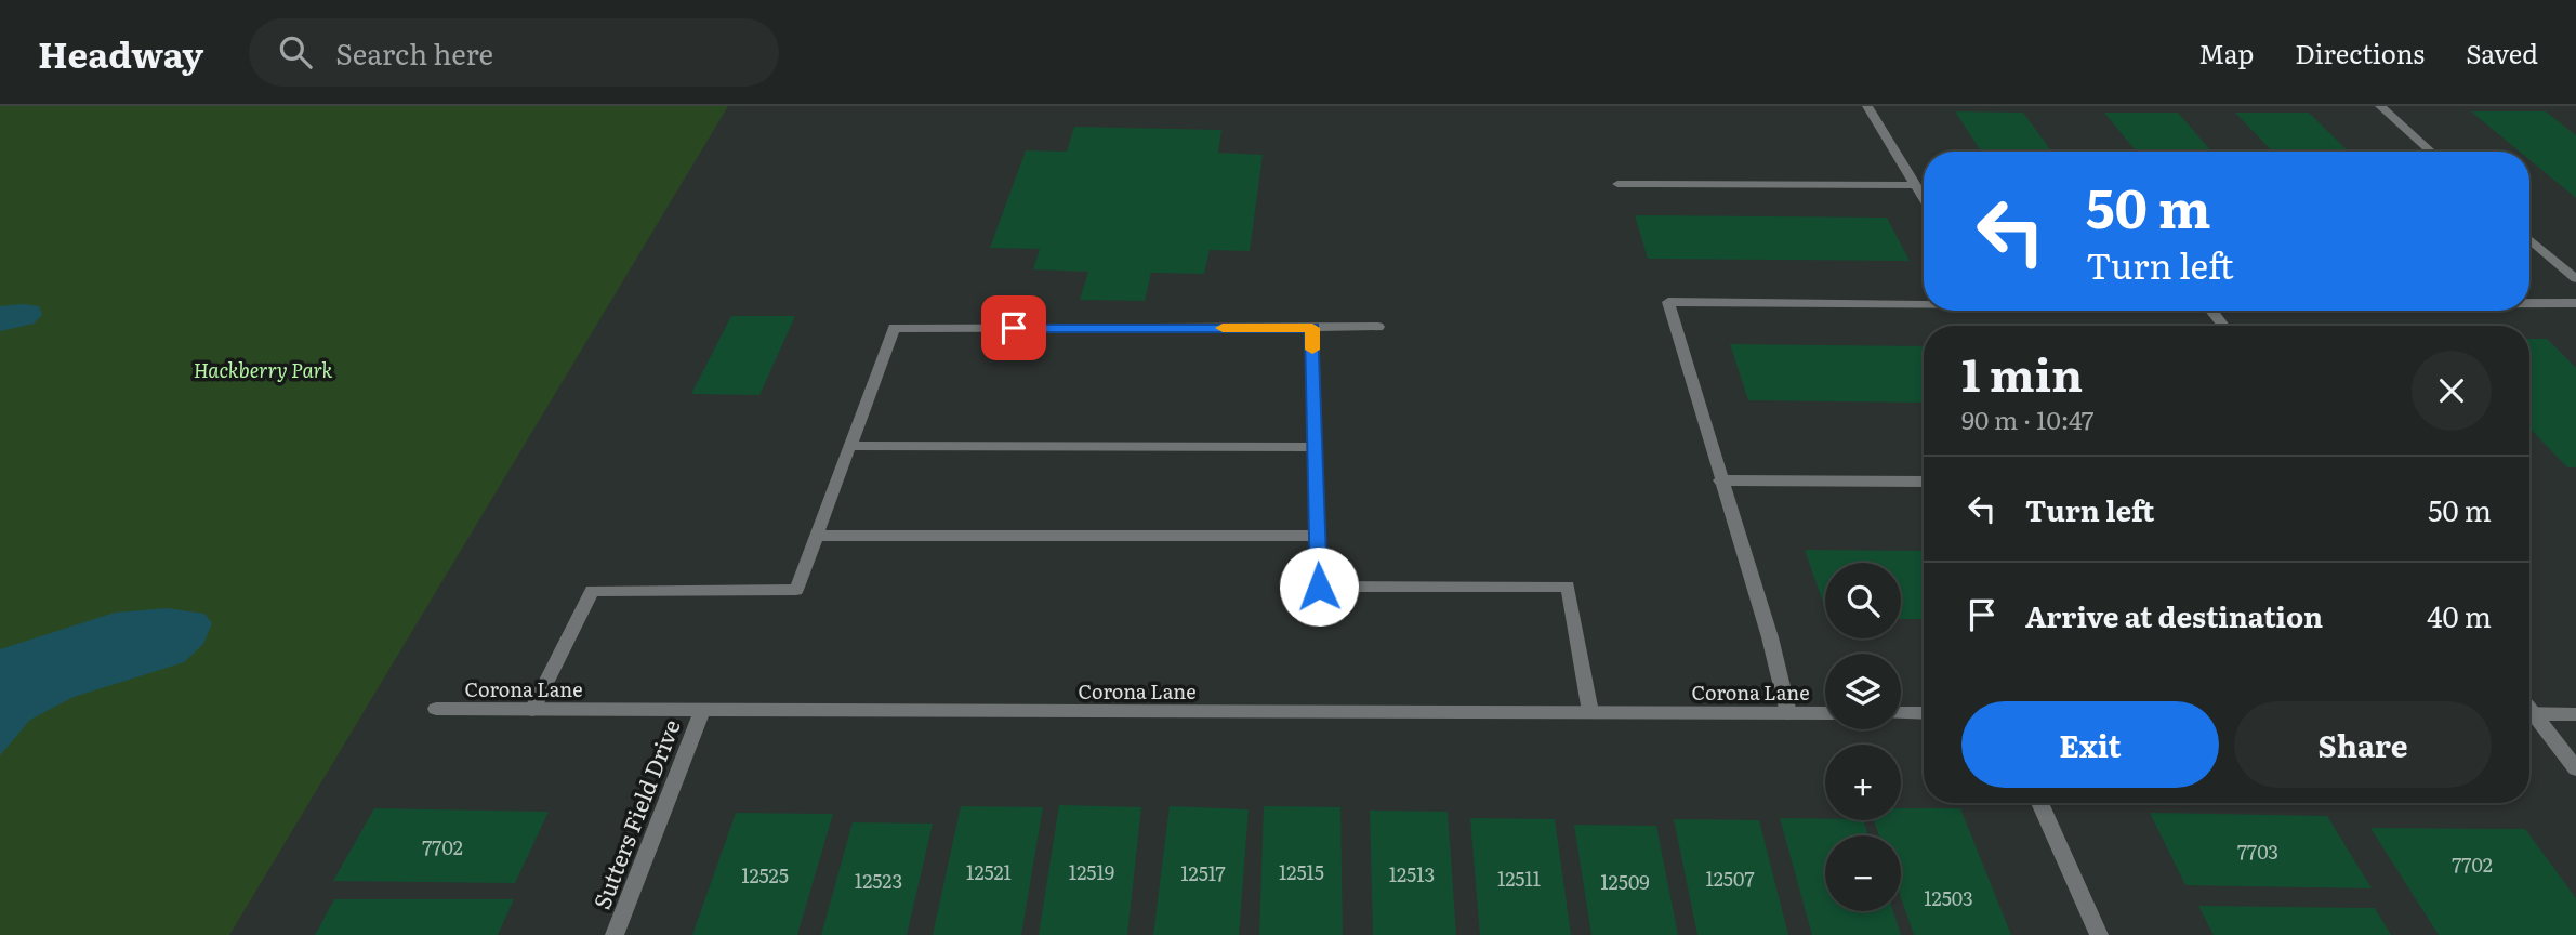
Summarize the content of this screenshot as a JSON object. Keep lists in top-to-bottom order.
{
  "streets": {
    "street": ["Corona Lane", "Sutters Field Drive"]
  },
  "crossings": [
    ["Corona Lane", "Sutters Field Drive"]
  ],
  "parks": ["Hackberry Park"],
  "house_numbers": [
    "7702",
    "7703",
    "7702",
    "12521",
    "12519",
    "12515",
    "12517",
    "12513",
    "12525",
    "12511",
    "12507",
    "12523",
    "12509",
    "12503"
  ],
  "page": {
    "header": "Headway",
    "search": "Search here",
    "nav": ["Map", "Directions", "Saved"],
    "turn": ["50 m", "Turn left"],
    "heading": ["1 min", "90 m · 10:47"],
    "list": [
      {
        "name": "Turn left",
        "value": "50 m"
      },
      {
        "name": "Arrive at destination",
        "value": "40 m"
      }
    ],
    "map_buttons": ["+", "−"],
    "buttons": ["Exit", "Share"]
  }
}
